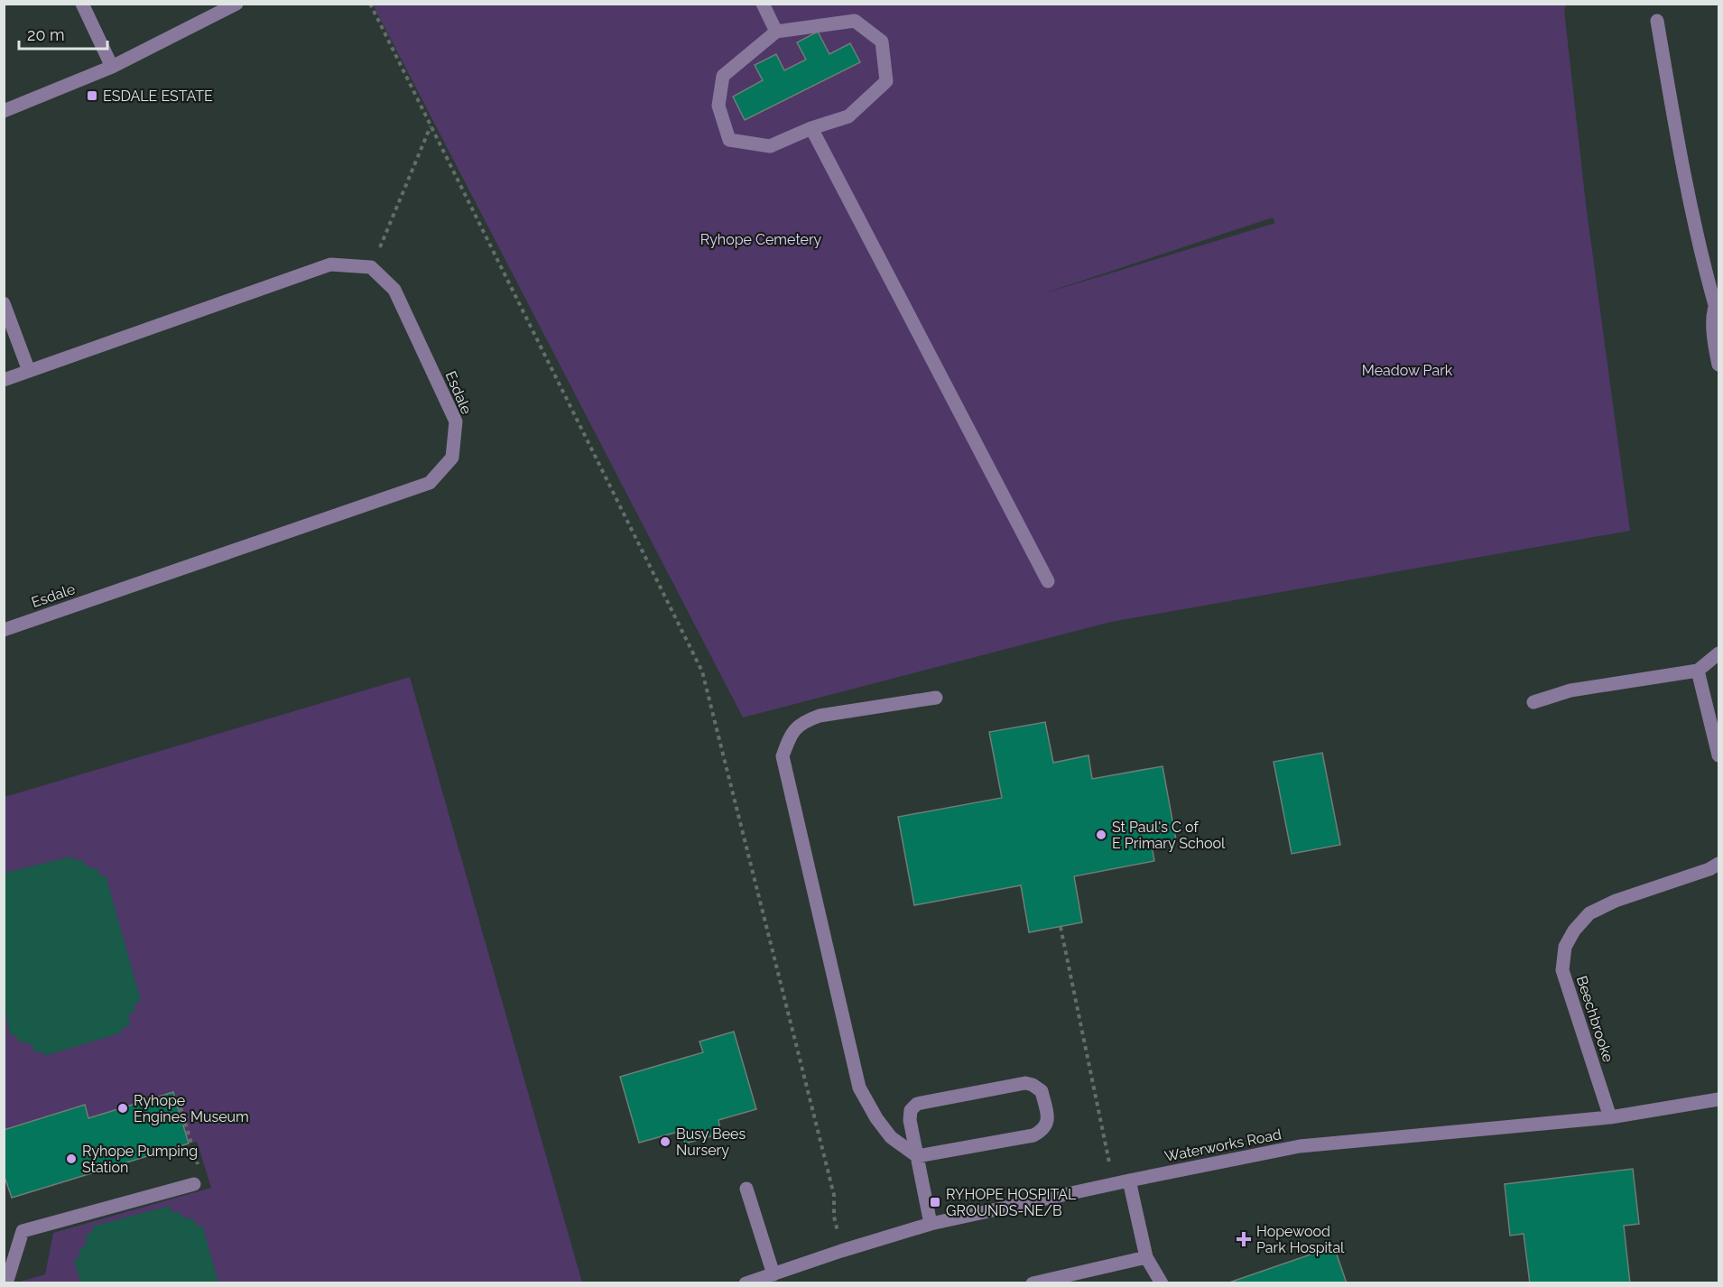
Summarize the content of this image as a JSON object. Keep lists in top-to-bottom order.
{
  "streets": {
    "street": ["Esdale", "Beechbrooke", "Waterworks Road"]
  },
  "crossings": [
    ["Beechbrooke", "Waterworks Road"]
  ],
  "parks": ["Ryhope Cemetery", "Meadow Park"],
  "places": {
    "transit": ["ESDALE ESTATE", "RYHOPE HOSPITAL GROUNDS-NE/B"],
    "other": [
      "St Paul's C of E Primary School",
      "Ryhope Engines Museum",
      "Busy Bees Nursery",
      "Ryhope Pumping Station"
    ],
    "health": ["Hopewood Park Hospital"]
  },
  "scale_bar": "20 m"
}
